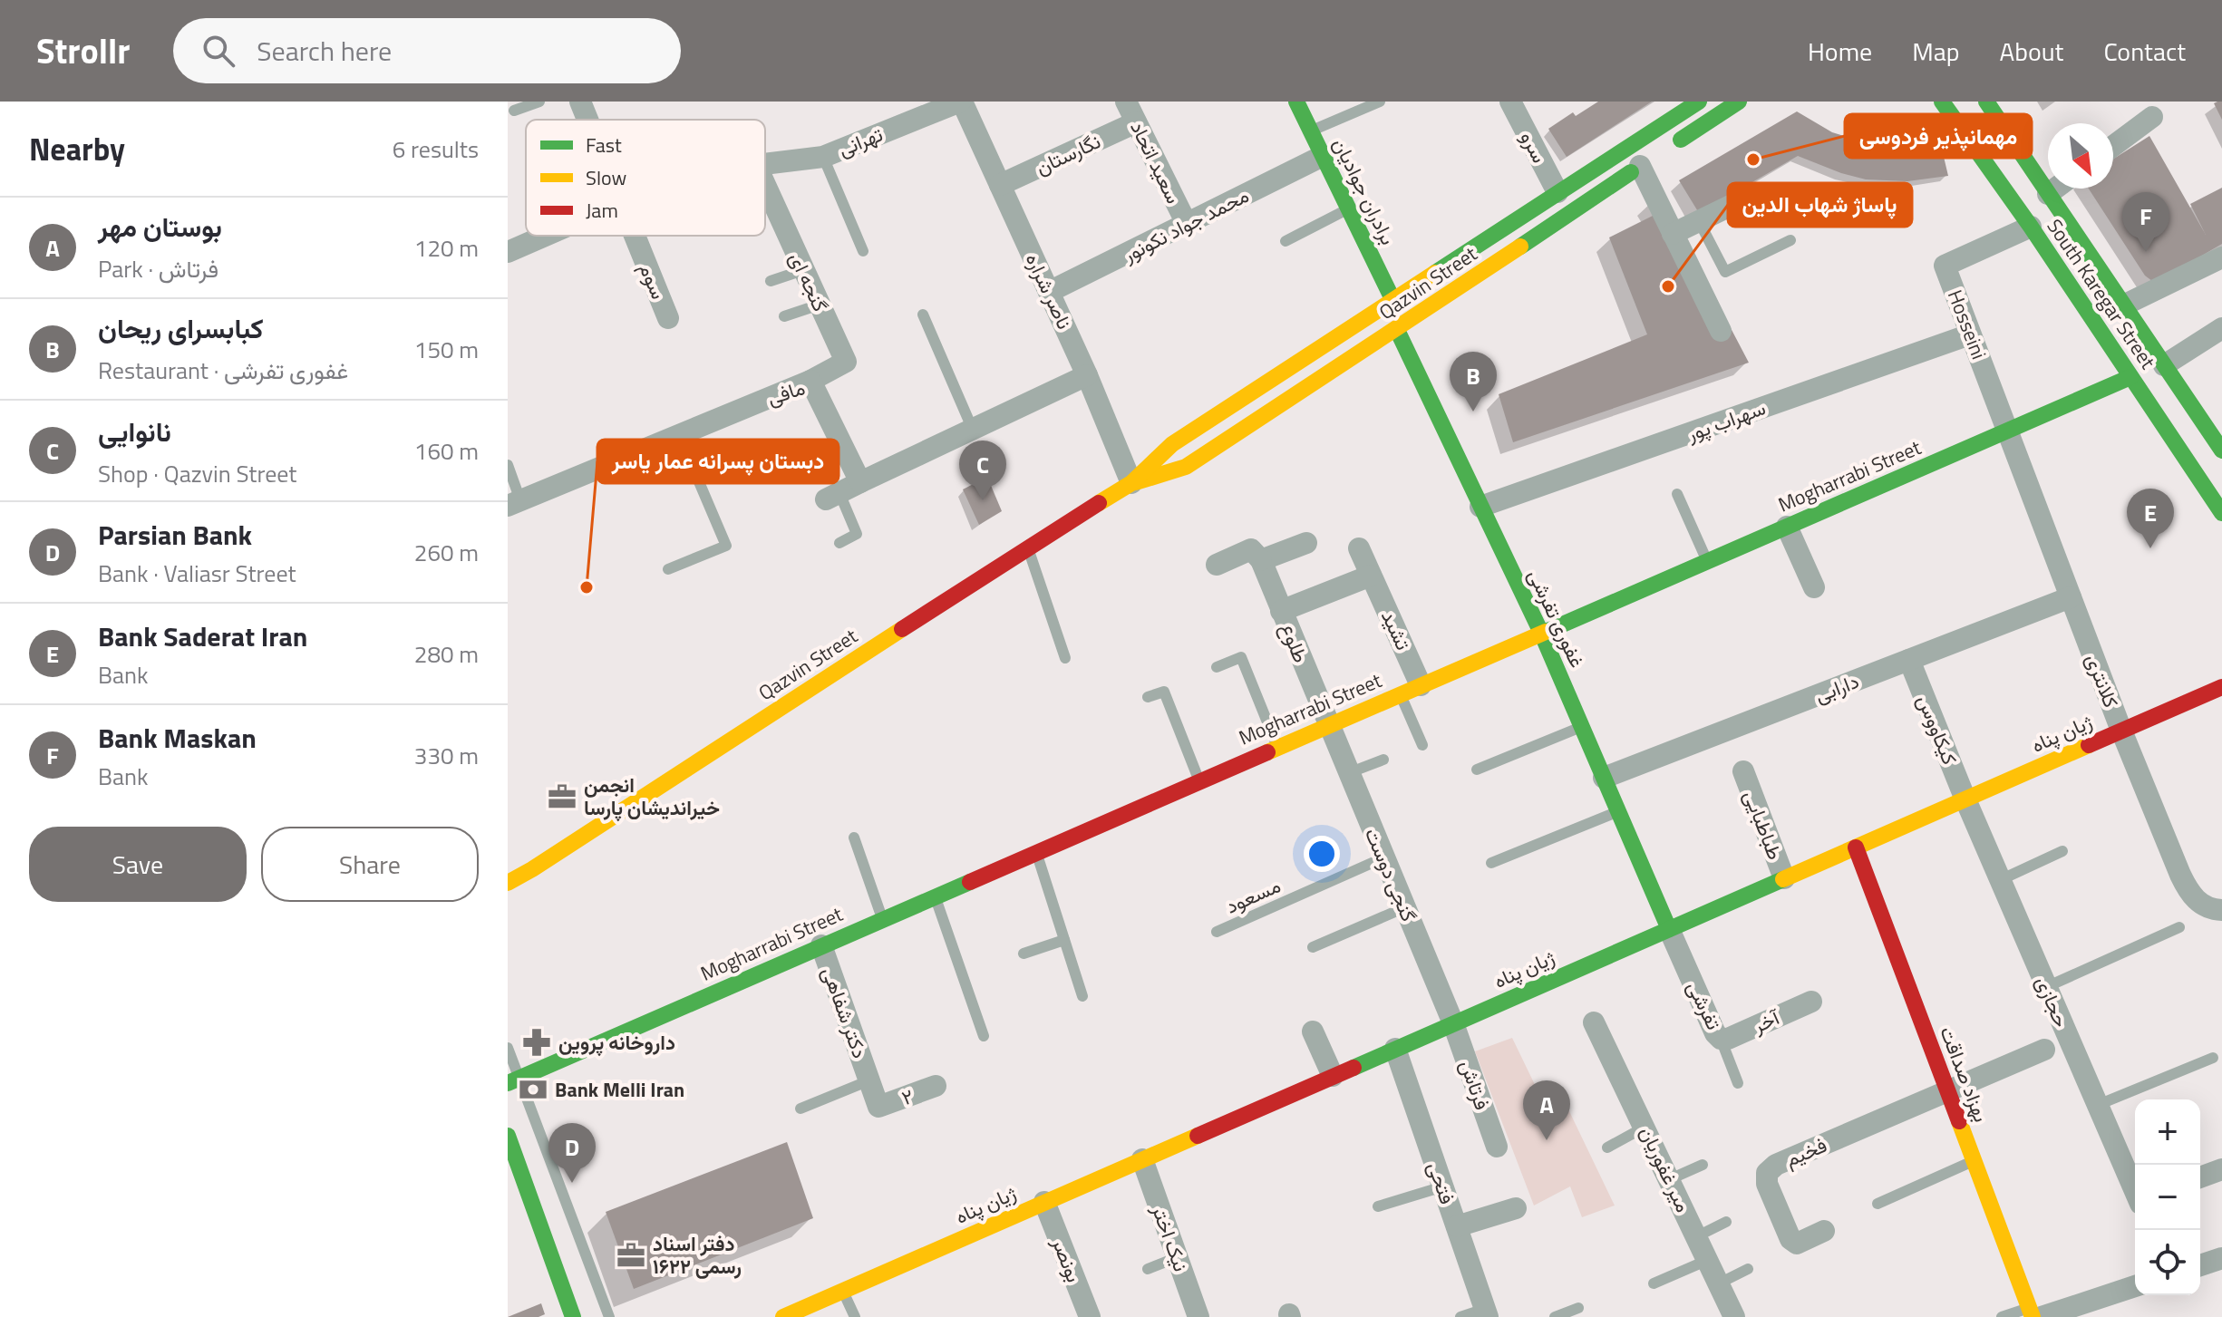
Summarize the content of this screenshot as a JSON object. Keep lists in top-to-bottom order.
{
  "streets": {
    "street": [
      "تهرانی",
      "سرو",
      "نگارستان",
      "سعید اتحاد",
      "برادران جوادیان",
      "محمد جواد نکونور",
      "سوم",
      "گنجه ای",
      "Qazvin Street",
      "ناصر شراره",
      "South Karegar Street",
      "Hosseini",
      "مافی",
      "سهراب پور",
      "Mogharrabi Street",
      "غفوری تفرشی",
      "تشید",
      "طلوع",
      "کلانتری",
      "دارابی",
      "کیکاووس",
      "ژیان پناه",
      "طباطبایی",
      "گنجی دوست",
      "حجازی",
      "تفرشی",
      "دکتر شفاهی",
      "آخر",
      "بهزاد صداقت",
      "فرتاش",
      "۲",
      "فخیم",
      "میر غفوریان",
      "فتحی",
      "نیک اختر",
      "بونصر"
    ],
    "lane": ["مسعود"]
  },
  "crossings": [
    ["تهرانی", "ناصر شراره"],
    ["سرو", "Qazvin Street"],
    ["نگارستان", "سعید اتحاد"],
    ["نگارستان", "ناصر شراره"],
    ["سعید اتحاد", "محمد جواد نکونور"],
    ["برادران جوادیان", "محمد جواد نکونور"],
    ["برادران جوادیان", "Qazvin Street"],
    ["محمد جواد نکونور", "ناصر شراره"],
    ["گنجه ای", "مافی"],
    ["Qazvin Street", "ناصر شراره"],
    ["Qazvin Street", "غفوری تفرشی"],
    ["South Karegar Street", "Hosseini"],
    ["South Karegar Street", "Mogharrabi Street"],
    ["Hosseini", "سهراب پور"],
    ["Hosseini", "Mogharrabi Street"],
    ["Hosseini", "کلانتری"],
    ["سهراب پور", "غفوری تفرشی"],
    ["Mogharrabi Street", "غفوری تفرشی"],
    ["Mogharrabi Street", "تشید"],
    ["Mogharrabi Street", "طلوع"],
    ["Mogharrabi Street", "کلانتری"],
    ["Mogharrabi Street", "گنجی دوست"],
    ["Mogharrabi Street", "دکتر شفاهی"],
    ["غفوری تفرشی", "دارابی"],
    ["غفوری تفرشی", "ژیان پناه"],
    ["غفوری تفرشی", "تفرشی"],
    ["طلوع", "گنجی دوست"],
    ["کلانتری", "دارابی"],
    ["کلانتری", "ژیان پناه"],
    ["دارابی", "کیکاووس"],
    ["کیکاووس", "ژیان پناه"],
    ["کیکاووس", "حجازی"],
    ["ژیان پناه", "طباطبایی"],
    ["ژیان پناه", "گنجی دوست"],
    ["ژیان پناه", "حجازی"],
    ["ژیان پناه", "تفرشی"],
    ["ژیان پناه", "بهزاد صداقت"],
    ["ژیان پناه", "فرتاش"],
    ["ژیان پناه", "فتحی"],
    ["ژیان پناه", "نیک اختر"],
    ["ژیان پناه", "بونصر"],
    ["گنجی دوست", "مسعود"],
    ["گنجی دوست", "فرتاش"],
    ["تفرشی", "آخر"],
    ["دکتر شفاهی", "۲"],
    ["بهزاد صداقت", "فخیم"]
  ],
  "places": {
    "other": ["مهمانپذیر فردوسی", "پاساژ شهاب الدین", "دبستان پسرانه عمار یاسر"],
    "office": ["انجمن خیراندیشان پارسا", "دفتر اسناد رسمی ۱۶۲۲"],
    "pharmacy": ["داروخانه پروین"],
    "bank": ["Bank Melli Iran"]
  },
  "legend": ["Fast", "Slow", "Jam"],
  "north": "bottom right",
  "page": {
    "header": "Strollr",
    "search": "Search here",
    "nav": [
      "Home",
      "Map",
      "About",
      "Contact"
    ],
    "heading": ["Nearby", "6 results"],
    "pins": [
      "F",
      "B",
      "C",
      "E",
      "A",
      "D"
    ],
    "list": [
      {
        "mark": "A",
        "name": "بوستان مهر",
        "note": "Park · فرتاش",
        "value": "120 m"
      },
      {
        "mark": "B",
        "name": "کبابسرای ریحان",
        "note": "Restaurant · غفوری تفرشی",
        "value": "150 m"
      },
      {
        "mark": "C",
        "name": "نانوایی",
        "note": "Shop · Qazvin Street",
        "value": "160 m"
      },
      {
        "mark": "D",
        "name": "Parsian Bank",
        "note": "Bank · Valiasr Street",
        "value": "260 m"
      },
      {
        "mark": "E",
        "name": "Bank Saderat Iran",
        "note": "Bank",
        "value": "280 m"
      },
      {
        "mark": "F",
        "name": "Bank Maskan",
        "note": "Bank",
        "value": "330 m"
      }
    ],
    "buttons": ["Save", "Share"],
    "map_buttons": ["+", "−"]
  }
}
